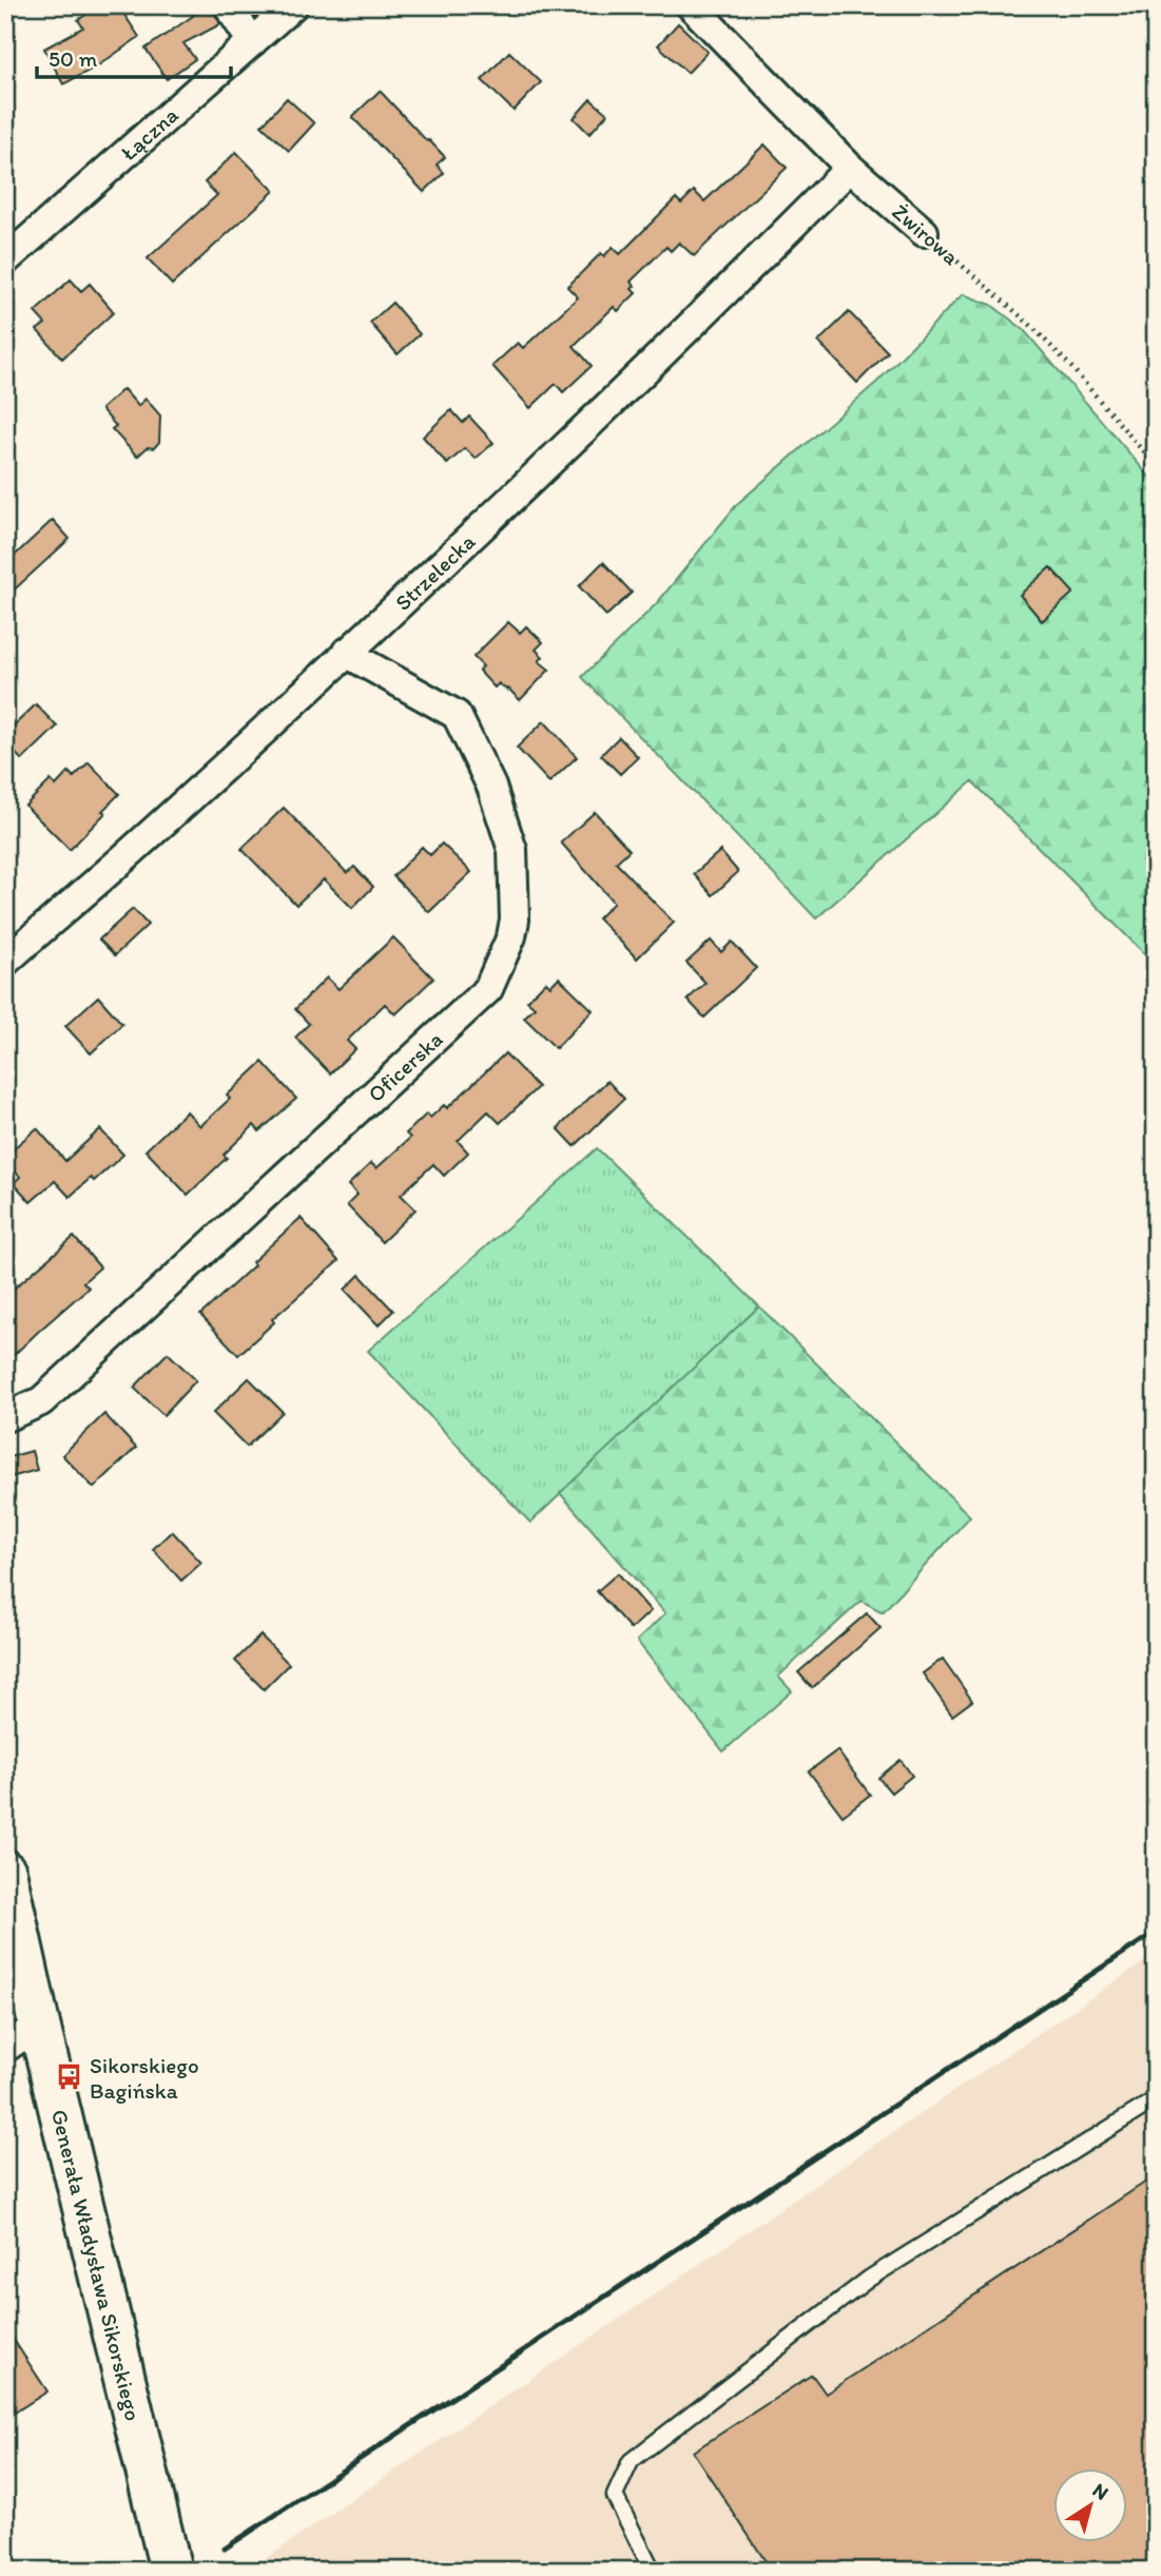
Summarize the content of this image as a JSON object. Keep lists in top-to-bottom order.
{
  "streets": {
    "street": [
      "Łączna",
      "Żwirowa",
      "Strzelecka",
      "Oficerska",
      "Generała Władysława Sikorskiego"
    ]
  },
  "crossings": [
    ["Żwirowa", "Strzelecka"],
    ["Strzelecka", "Oficerska"]
  ],
  "places": {
    "bus stop": ["Sikorskiego Bagińska"]
  },
  "scale_bar": "50 m",
  "north": "top right"
}
